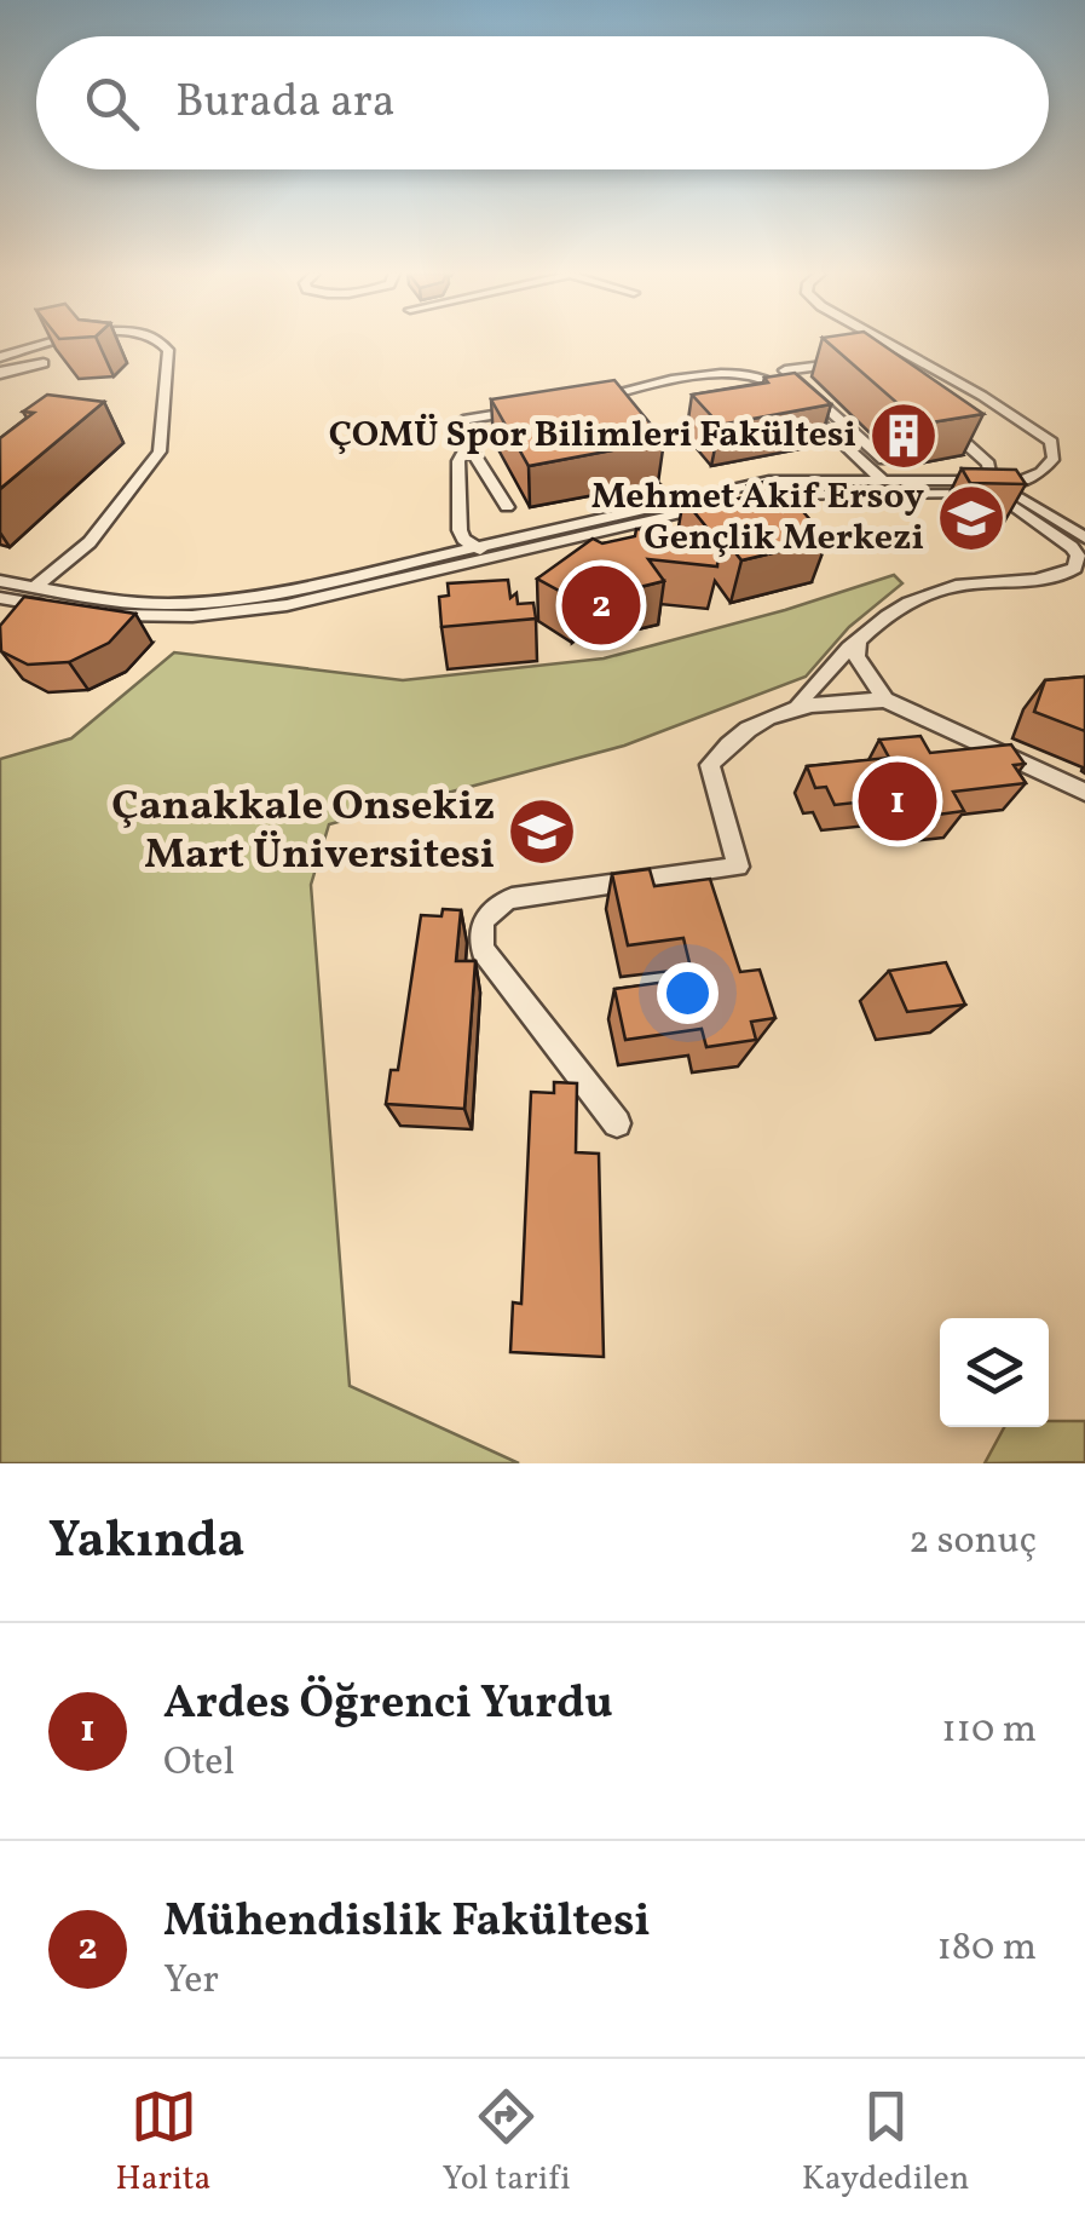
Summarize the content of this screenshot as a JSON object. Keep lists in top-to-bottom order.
{
  "places": {
    "building": ["ÇOMÜ Spor Bilimleri Fakültesi"],
    "school or university": ["Mehmet Akif Ersoy Gençlik Merkezi", "Çanakkale Onsekiz Mart Üniversitesi"]
  },
  "page": {
    "search": "Burada ara",
    "pins": ["2", "1"],
    "heading": ["Yakında", "2 sonuç"],
    "list": [
      {
        "mark": "1",
        "name": "Ardes Öğrenci Yurdu",
        "note": "Otel",
        "value": "110 m"
      },
      {
        "mark": "2",
        "name": "Mühendislik Fakültesi",
        "note": "Yer",
        "value": "180 m"
      }
    ],
    "nav": ["Harita", "Yol tarifi", "Kaydedilen"]
  }
}
